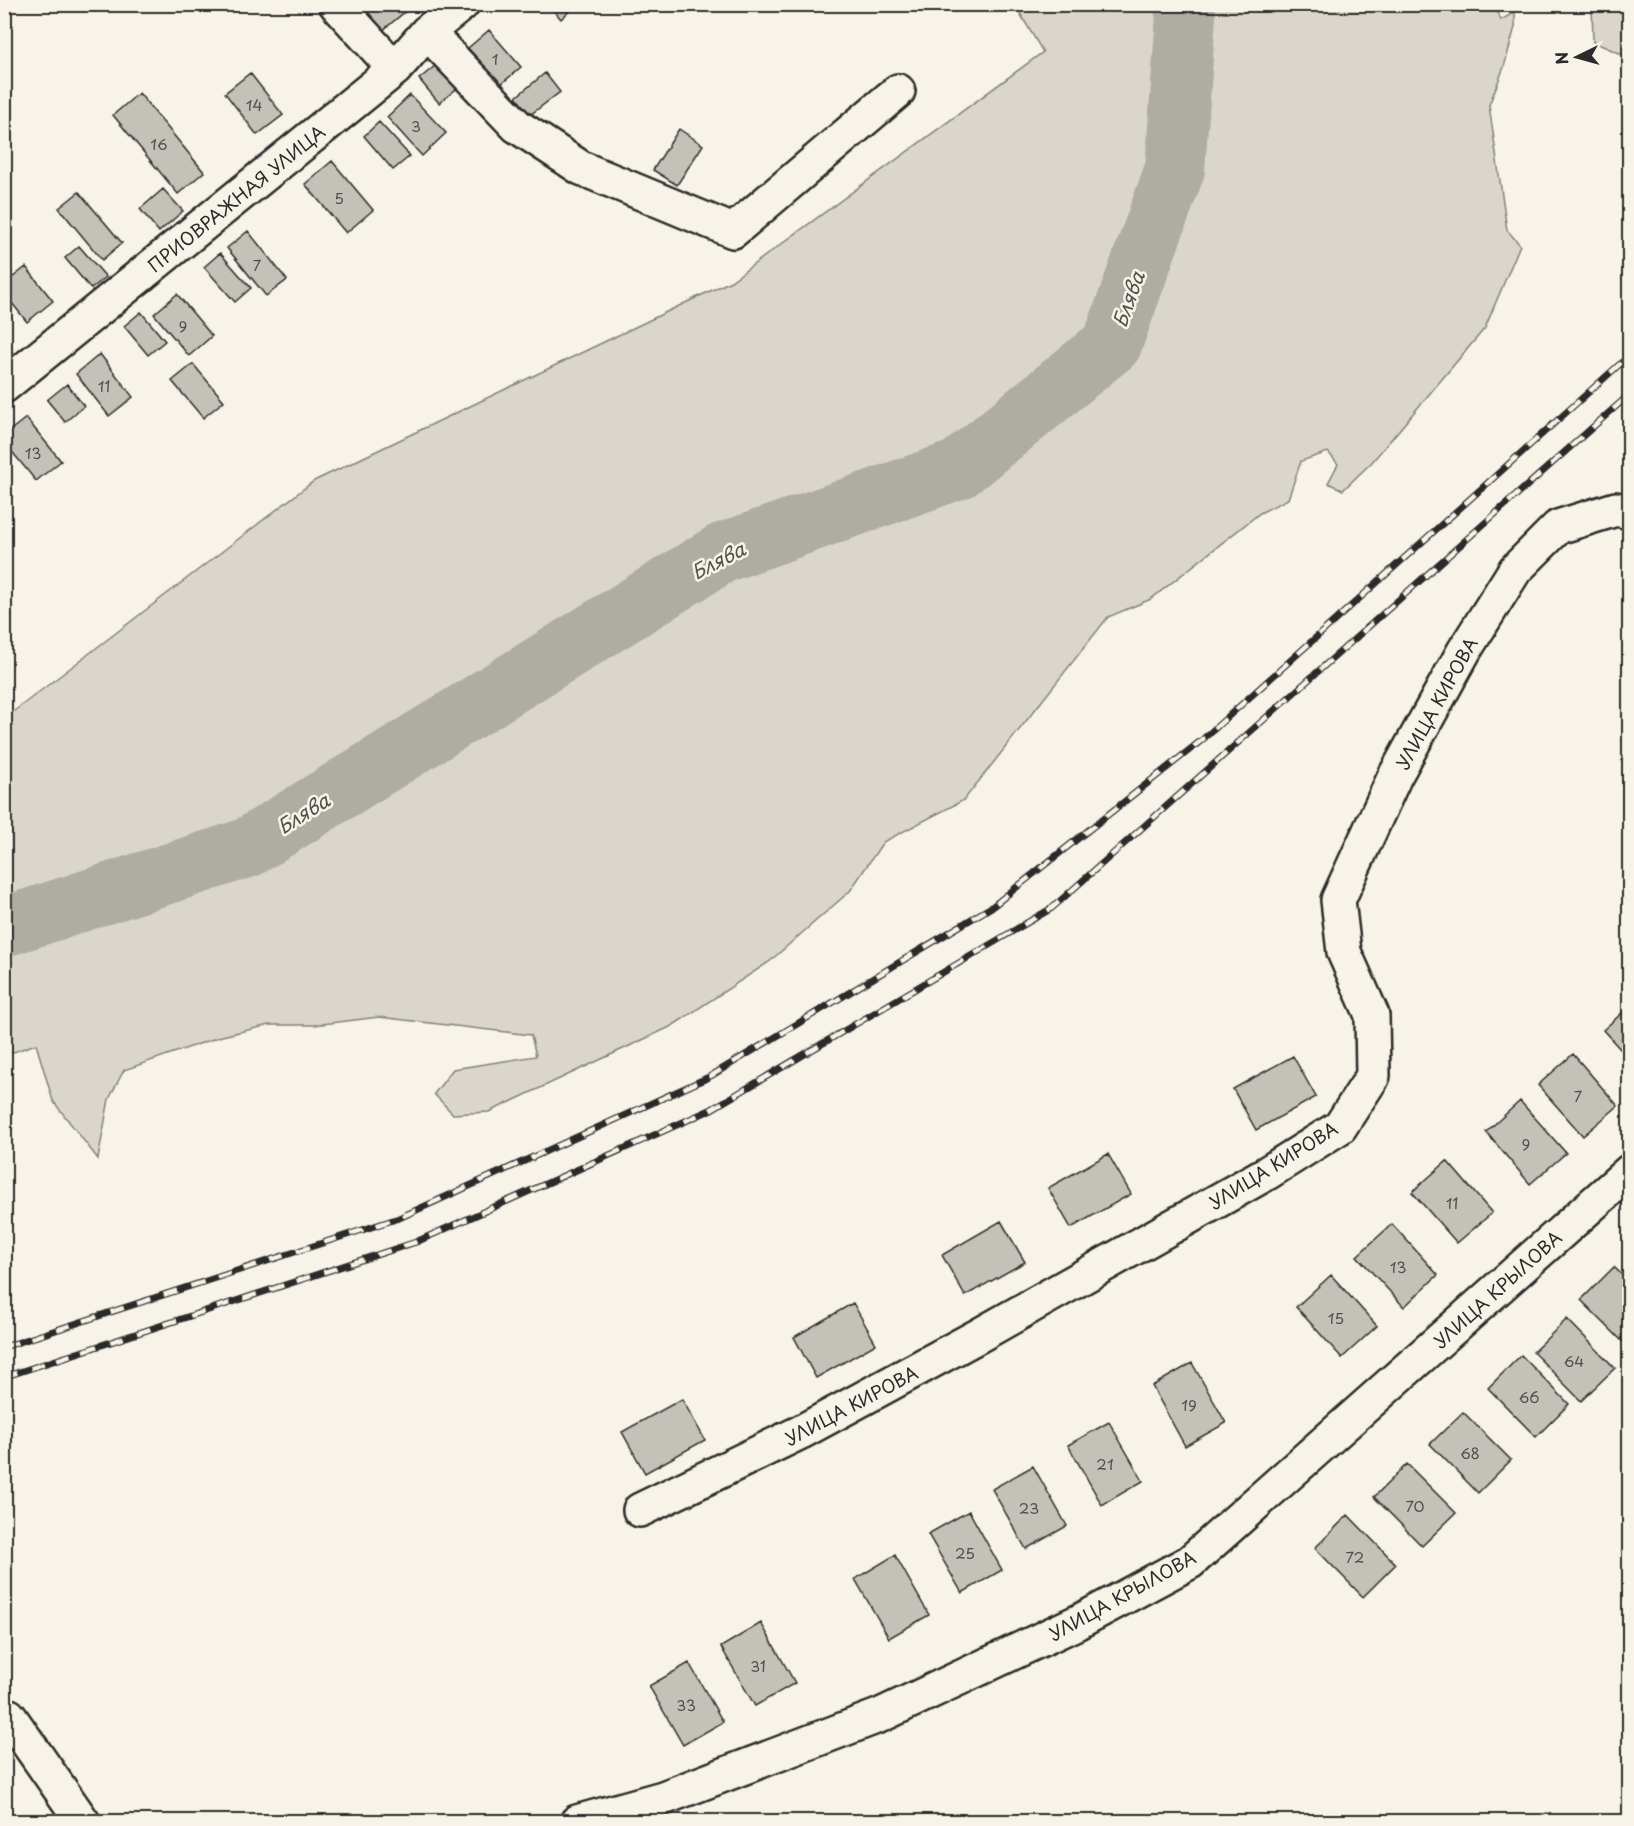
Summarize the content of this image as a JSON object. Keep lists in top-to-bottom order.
{
  "streets": {
    "street": ["ПРИОВРАЖНАЯ УЛИЦА", "УЛИЦА КИРОВА", "УЛИЦА КРЫЛОВА"]
  },
  "water": ["Блява"],
  "house_numbers": [
    "1",
    "14",
    "3",
    "16",
    "5",
    "7",
    "9",
    "11",
    "13",
    "7",
    "9",
    "11",
    "13",
    "15",
    "64",
    "66",
    "19",
    "68",
    "21",
    "70",
    "23",
    "25",
    "72",
    "31",
    "33"
  ],
  "north": "left"
}
